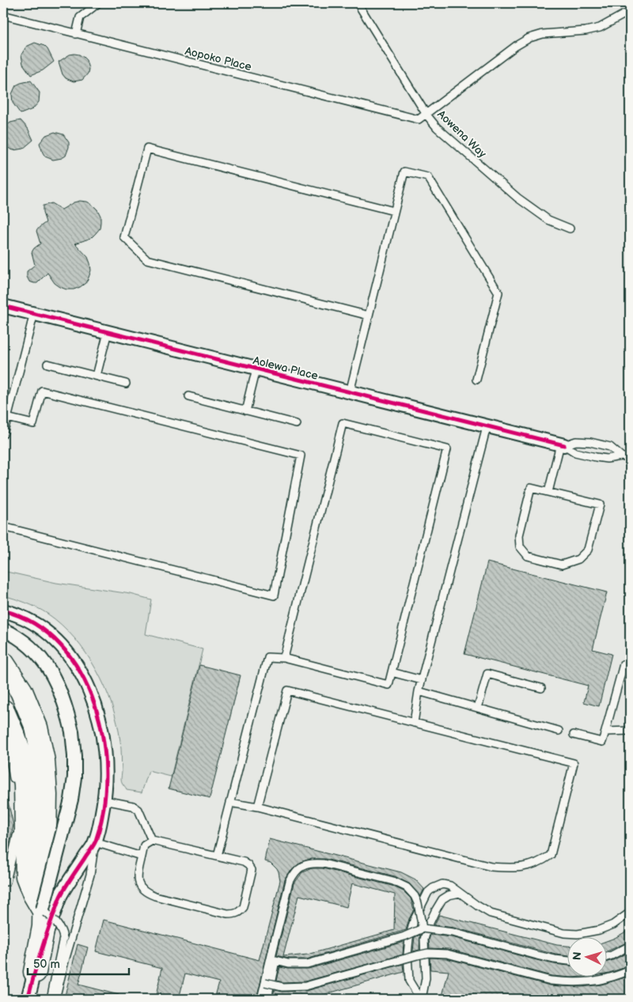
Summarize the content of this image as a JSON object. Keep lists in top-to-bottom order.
{
  "streets": {
    "street": ["Aolewa Place"],
    "lane": ["Aopoko Place", "Aowena Way"]
  },
  "crossings": [
    ["Aopoko Place", "Aowena Way"]
  ],
  "scale_bar": "50 m",
  "north": "left"
}
